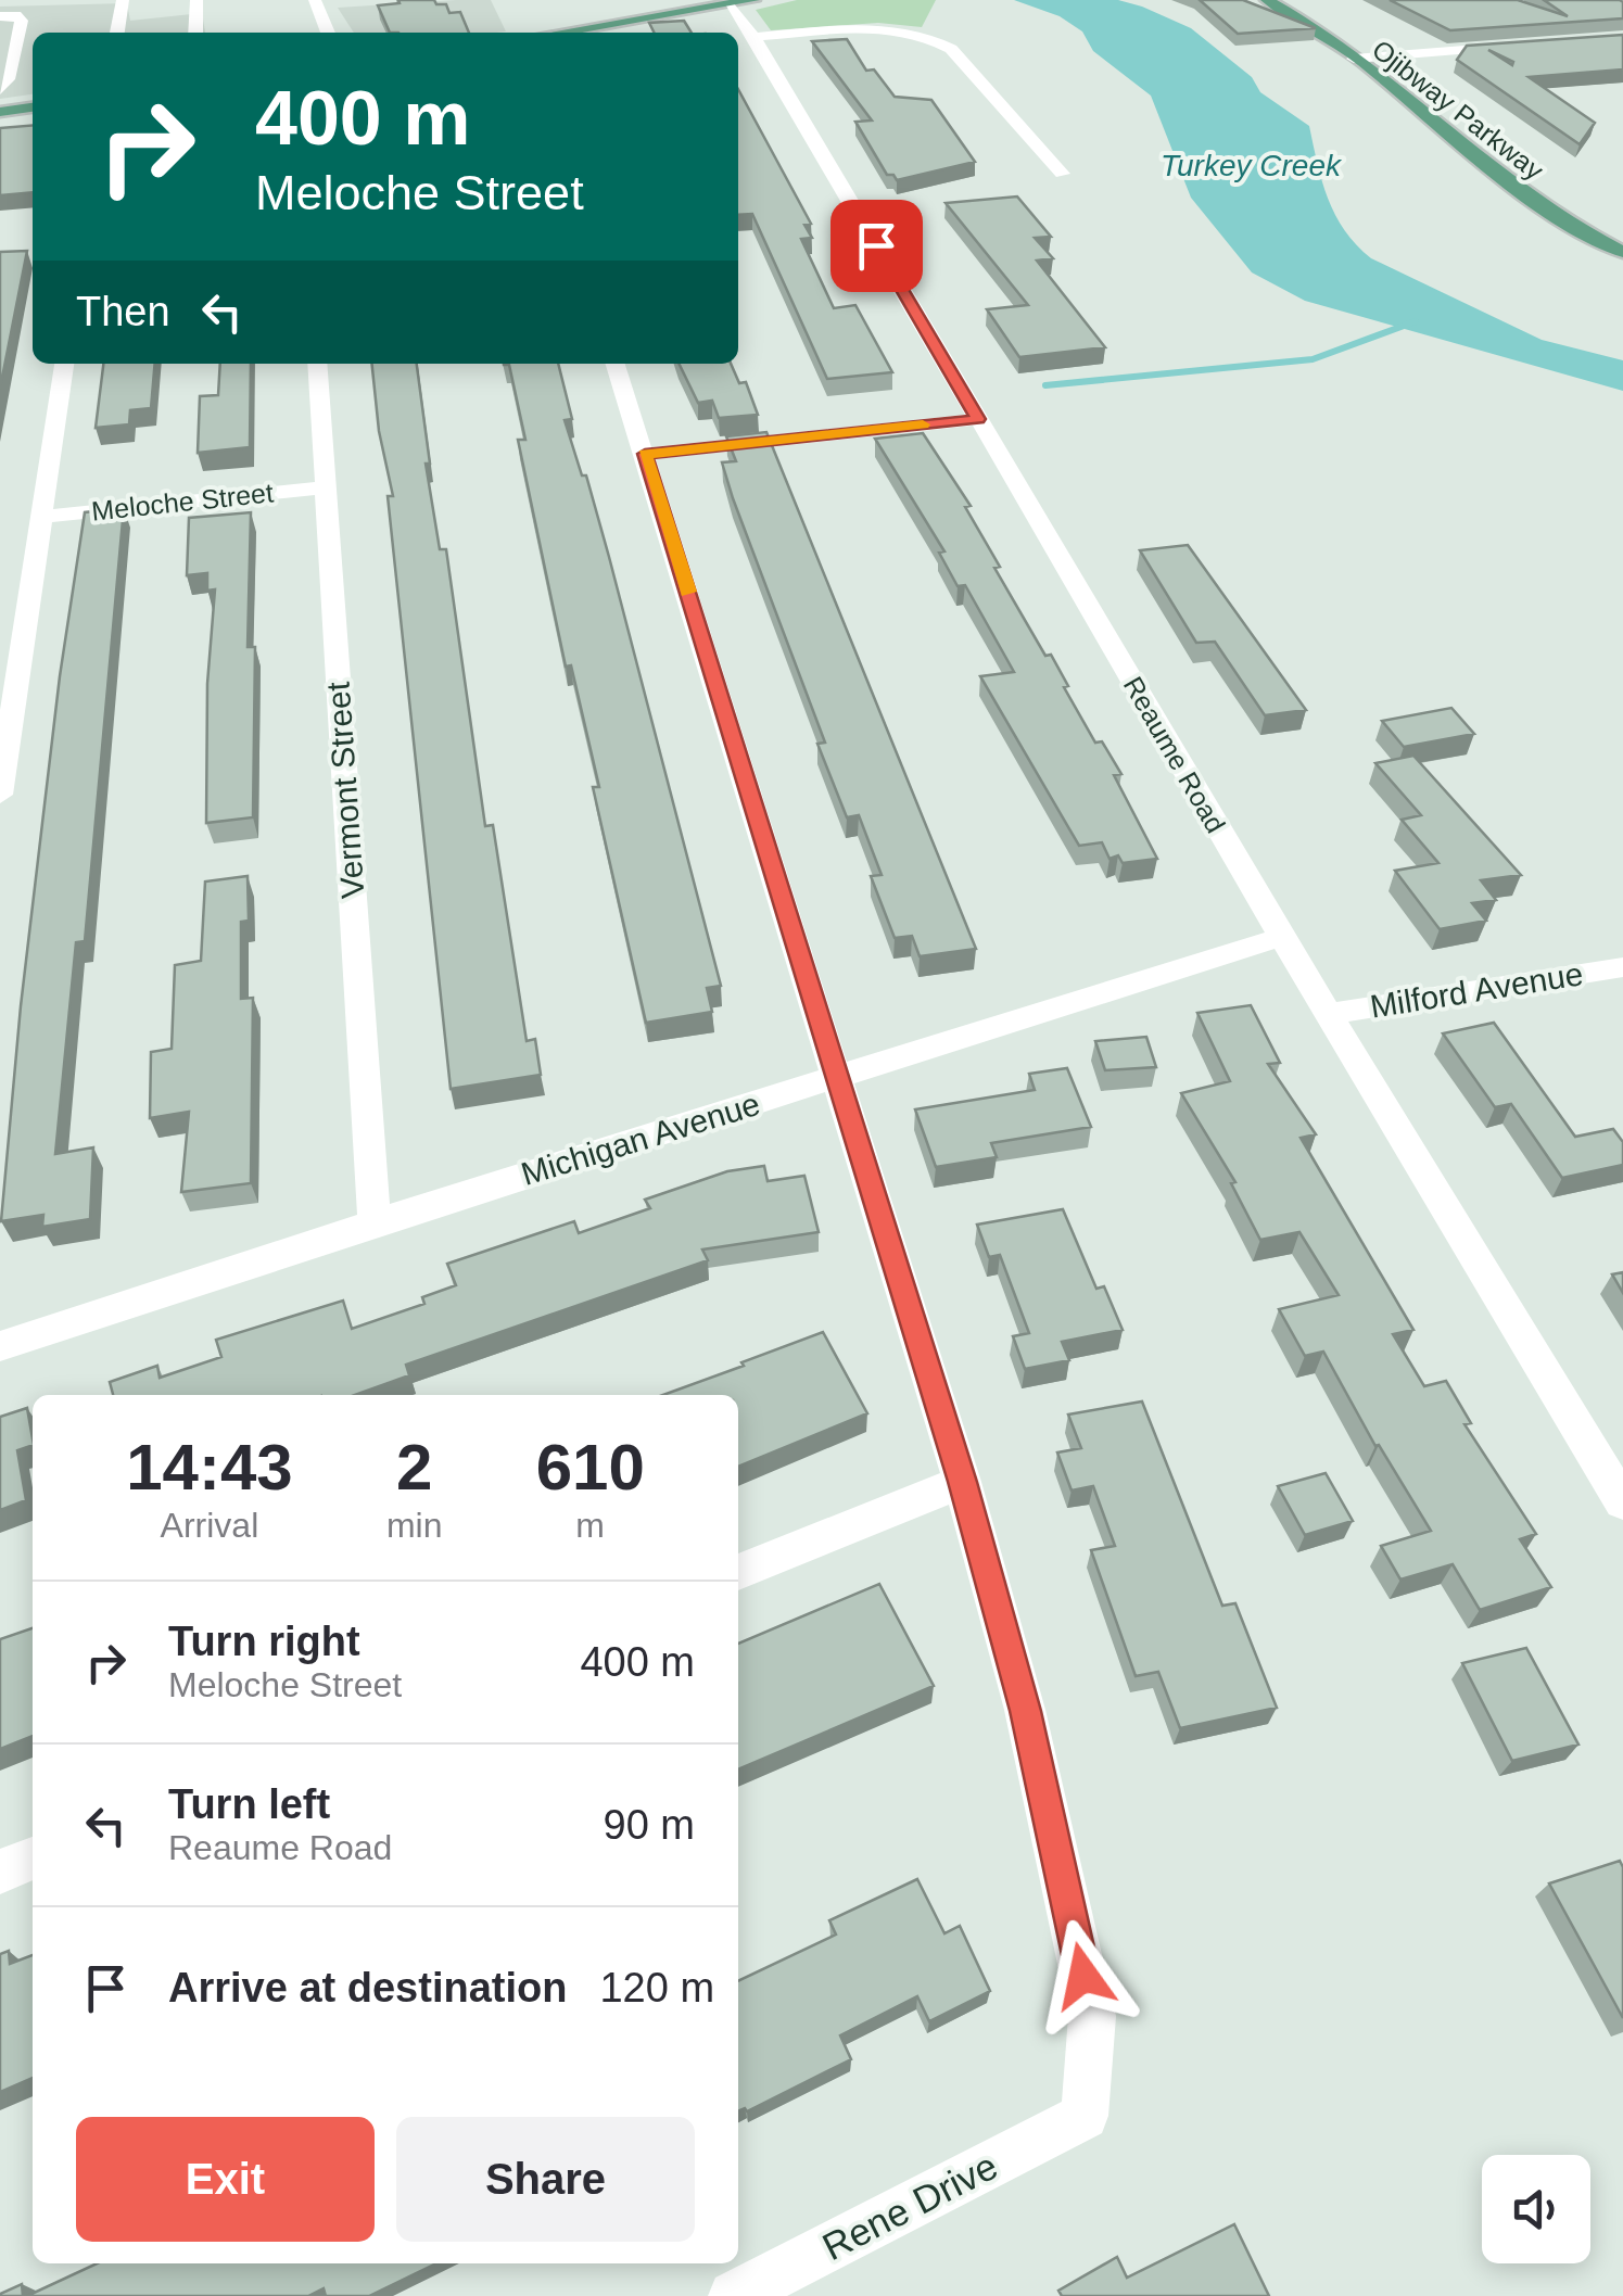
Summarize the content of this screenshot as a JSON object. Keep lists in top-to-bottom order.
{
  "streets": {
    "main road": ["Ojibway Parkway"],
    "street": [
      "Meloche Street",
      "Reaume Road",
      "Vermont Street",
      "Milford Avenue",
      "Michigan Avenue",
      "Rene Drive"
    ]
  },
  "crossings": [
    ["Meloche Street", "Vermont Street"],
    ["Reaume Road", "Milford Avenue"],
    ["Reaume Road", "Michigan Avenue"],
    ["Vermont Street", "Michigan Avenue"]
  ],
  "water": ["Turkey Creek"],
  "page": {
    "turn": ["400 m", "Meloche Street"],
    "then": "Then",
    "eta": [
      "14:43",
      "Arrival",
      "2",
      "min",
      "610",
      "m"
    ],
    "list": [
      {
        "name": "Turn right",
        "note": "Meloche Street",
        "value": "400 m"
      },
      {
        "name": "Turn left",
        "note": "Reaume Road",
        "value": "90 m"
      },
      {
        "name": "Arrive at destination",
        "value": "120 m"
      }
    ],
    "buttons": ["Exit", "Share"]
  }
}
